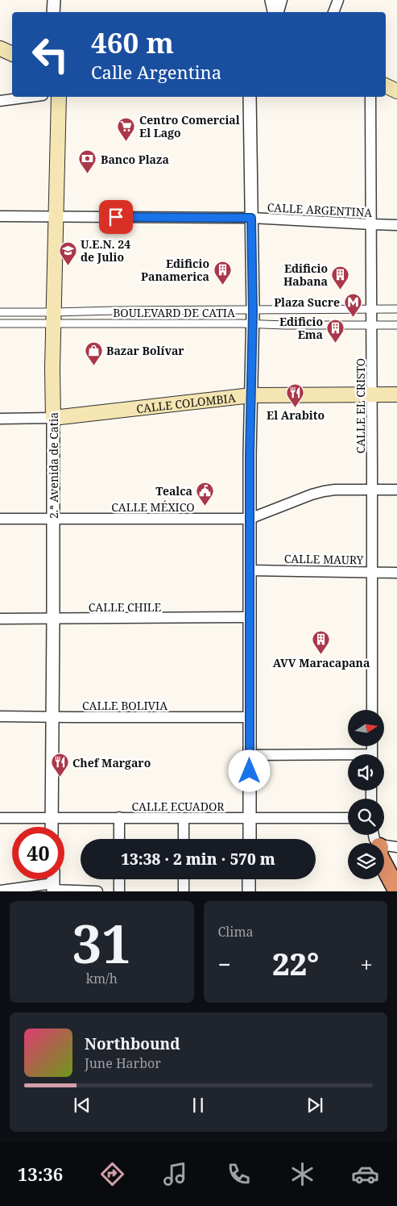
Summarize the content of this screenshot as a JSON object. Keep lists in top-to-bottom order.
{
  "streets": {
    "main road": ["CALLE COLOMBIA", "2.ª Avenida de Catia"],
    "street": [
      "CALLE ARGENTINA",
      "BOULEVARD DE CATIA",
      "CALLE EL CRISTO",
      "CALLE MÉXICO",
      "CALLE MAURY",
      "CALLE CHILE",
      "CALLE BOLIVIA",
      "CALLE ECUADOR"
    ]
  },
  "crossings": [
    ["CALLE ARGENTINA", "CALLE EL CRISTO"],
    ["CALLE ARGENTINA", "2.ª Avenida de Catia"],
    ["BOULEVARD DE CATIA", "CALLE EL CRISTO"],
    ["BOULEVARD DE CATIA", "2.ª Avenida de Catia"],
    ["CALLE COLOMBIA", "CALLE EL CRISTO"],
    ["CALLE COLOMBIA", "2.ª Avenida de Catia"],
    ["CALLE EL CRISTO", "CALLE MÉXICO"],
    ["CALLE EL CRISTO", "CALLE MAURY"],
    ["2.ª Avenida de Catia", "CALLE MÉXICO"],
    ["2.ª Avenida de Catia", "CALLE CHILE"],
    ["2.ª Avenida de Catia", "CALLE BOLIVIA"],
    ["2.ª Avenida de Catia", "CALLE ECUADOR"]
  ],
  "places": {
    "supermarket": ["Centro Comercial El Lago"],
    "bank": ["Banco Plaza"],
    "school or university": ["U.E.N. 24 de Julio"],
    "building": [
      "Edificio Panamerica",
      "Edificio Habana",
      "Edificio Ema",
      "AVV Maracapana"
    ],
    "metro station": ["Plaza Sucre"],
    "shop": ["Bazar Bolívar"],
    "restaurant": ["El Arabito", "Chef Margaro"],
    "public building": ["Tealca"]
  },
  "north": "right",
  "page": {
    "turn": ["460 m", "Calle Argentina"],
    "limit": "40",
    "trip": "13:38 · 2 min · 570 m",
    "tile": [
      ["31", "km/h"],
      "Clima"
    ],
    "heat": ["−", "22°", "+"],
    "song": ["Northbound", "June Harbor"],
    "tabs": "13:36"
  }
}
